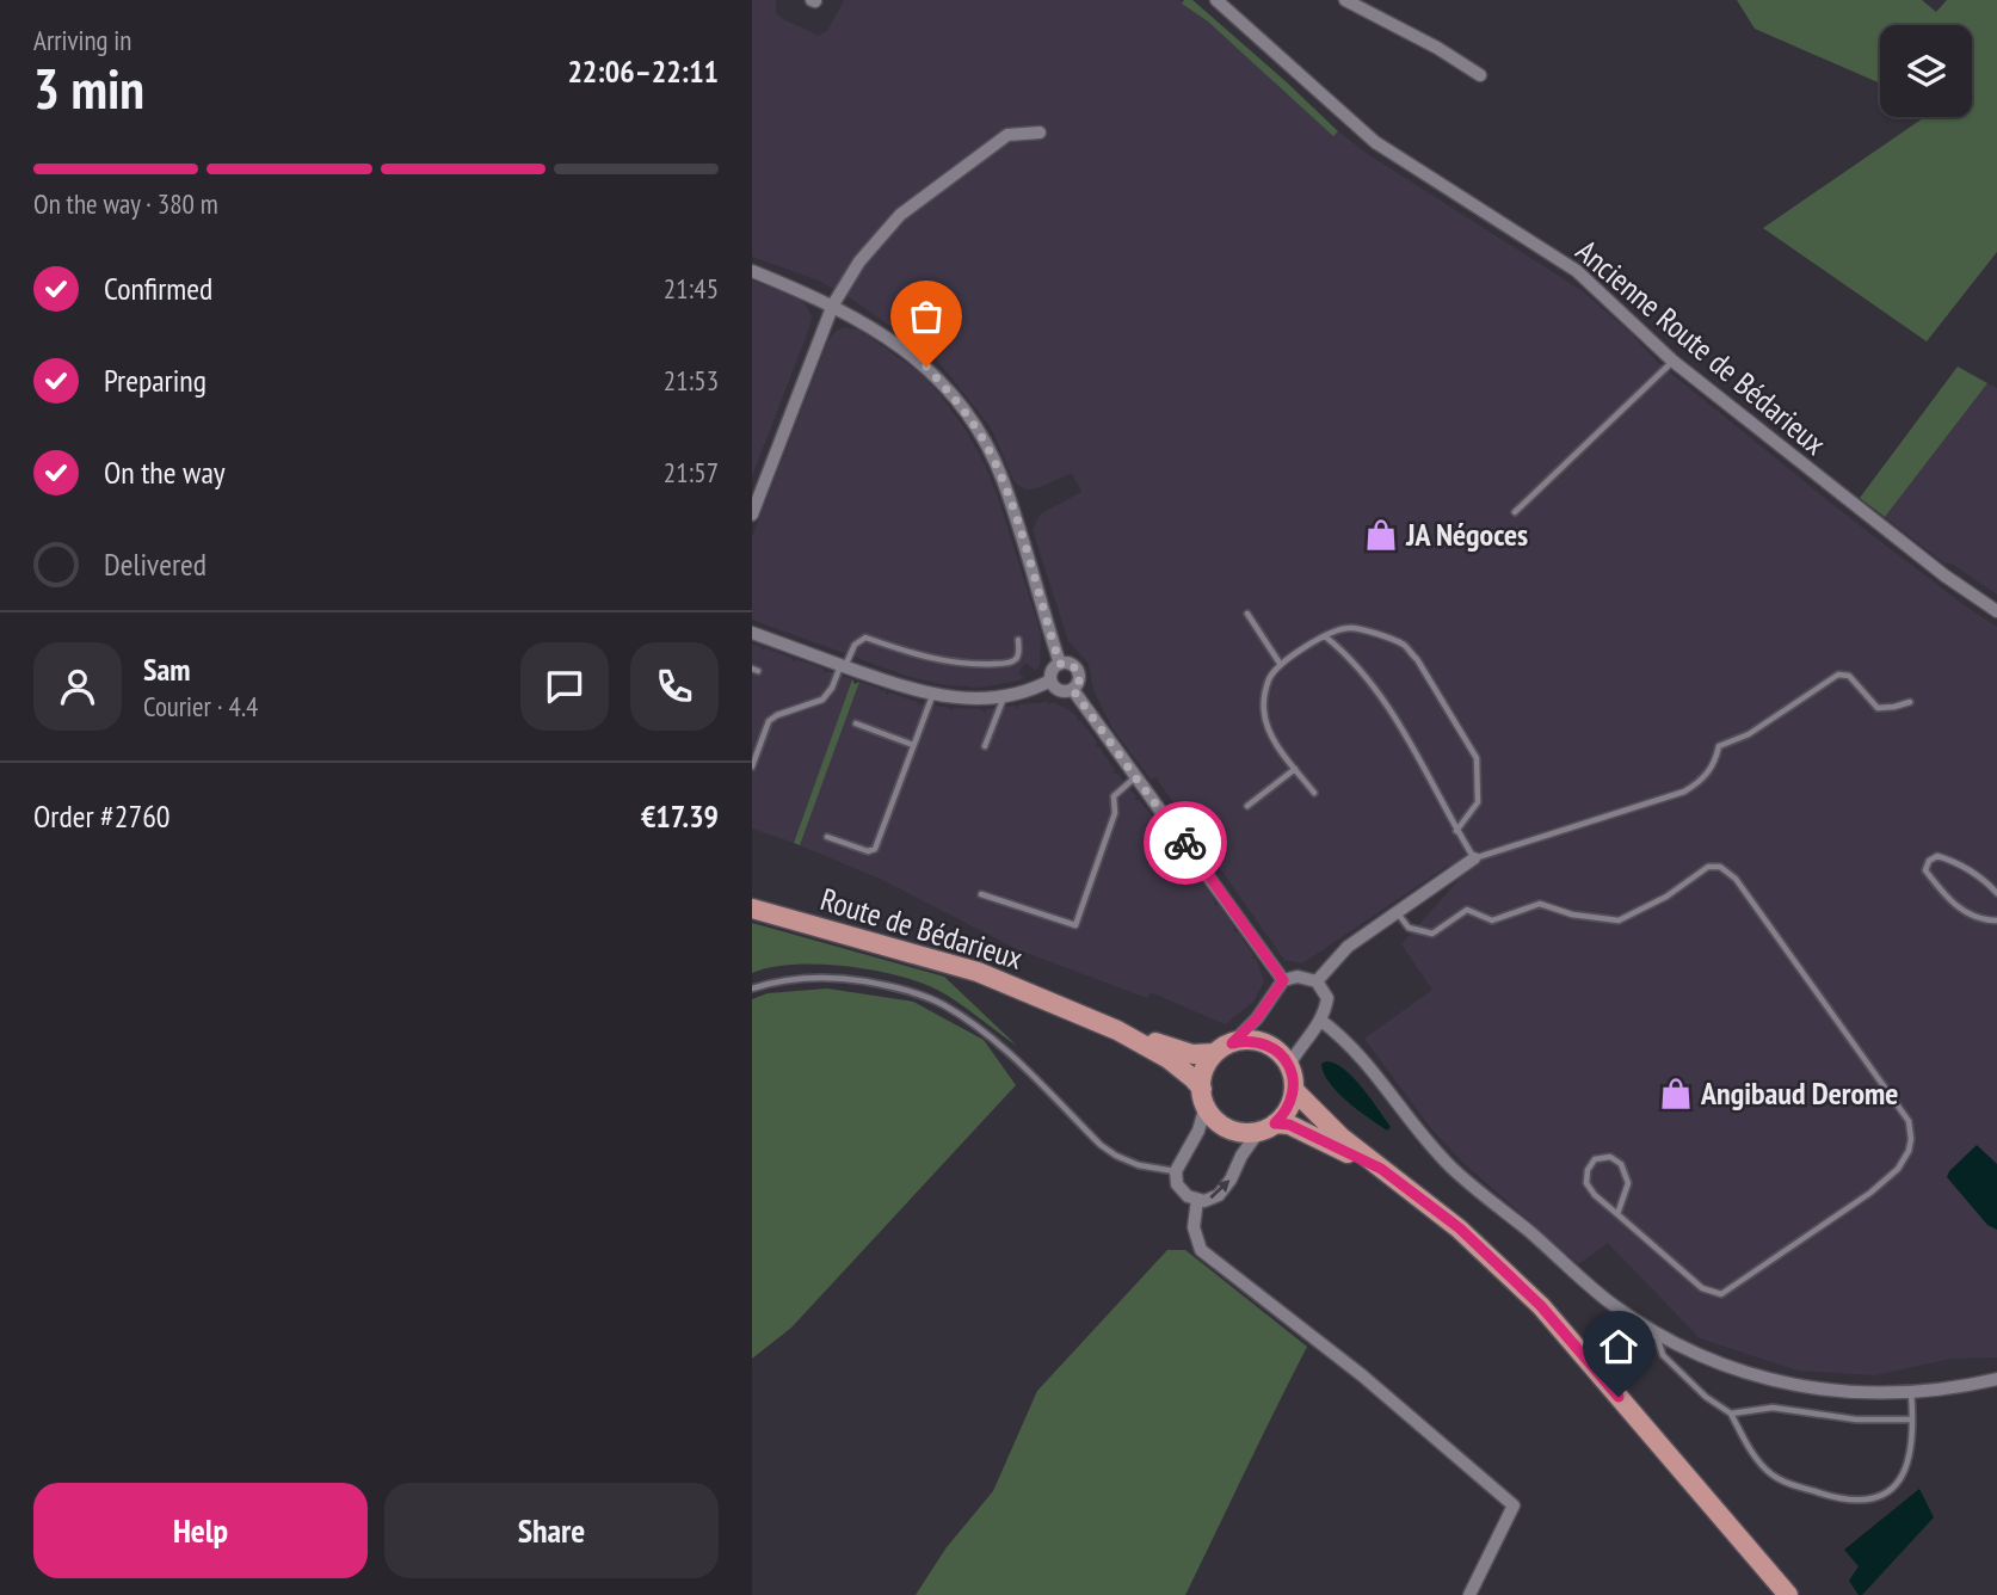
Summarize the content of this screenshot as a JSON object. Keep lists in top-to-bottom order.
{
  "streets": {
    "main road": ["Route de Bédarieux"],
    "street": ["Ancienne Route de Bédarieux"]
  },
  "places": {
    "shop": ["JA Négoces", "Angibaud Derome"]
  },
  "page": {
    "heading": ["3 min", "Arriving in", "22:06–22:11"],
    "panel": [
      "Sam",
      "Courier · 4.4",
      "Order #2760",
      "€17.39"
    ],
    "bar": "On the way · 380 m",
    "list": [
      ["Confirmed", "21:45"],
      ["Preparing", "21:53"],
      ["On the way", "21:57"],
      "Delivered"
    ],
    "buttons": ["Help", "Share"]
  }
}
